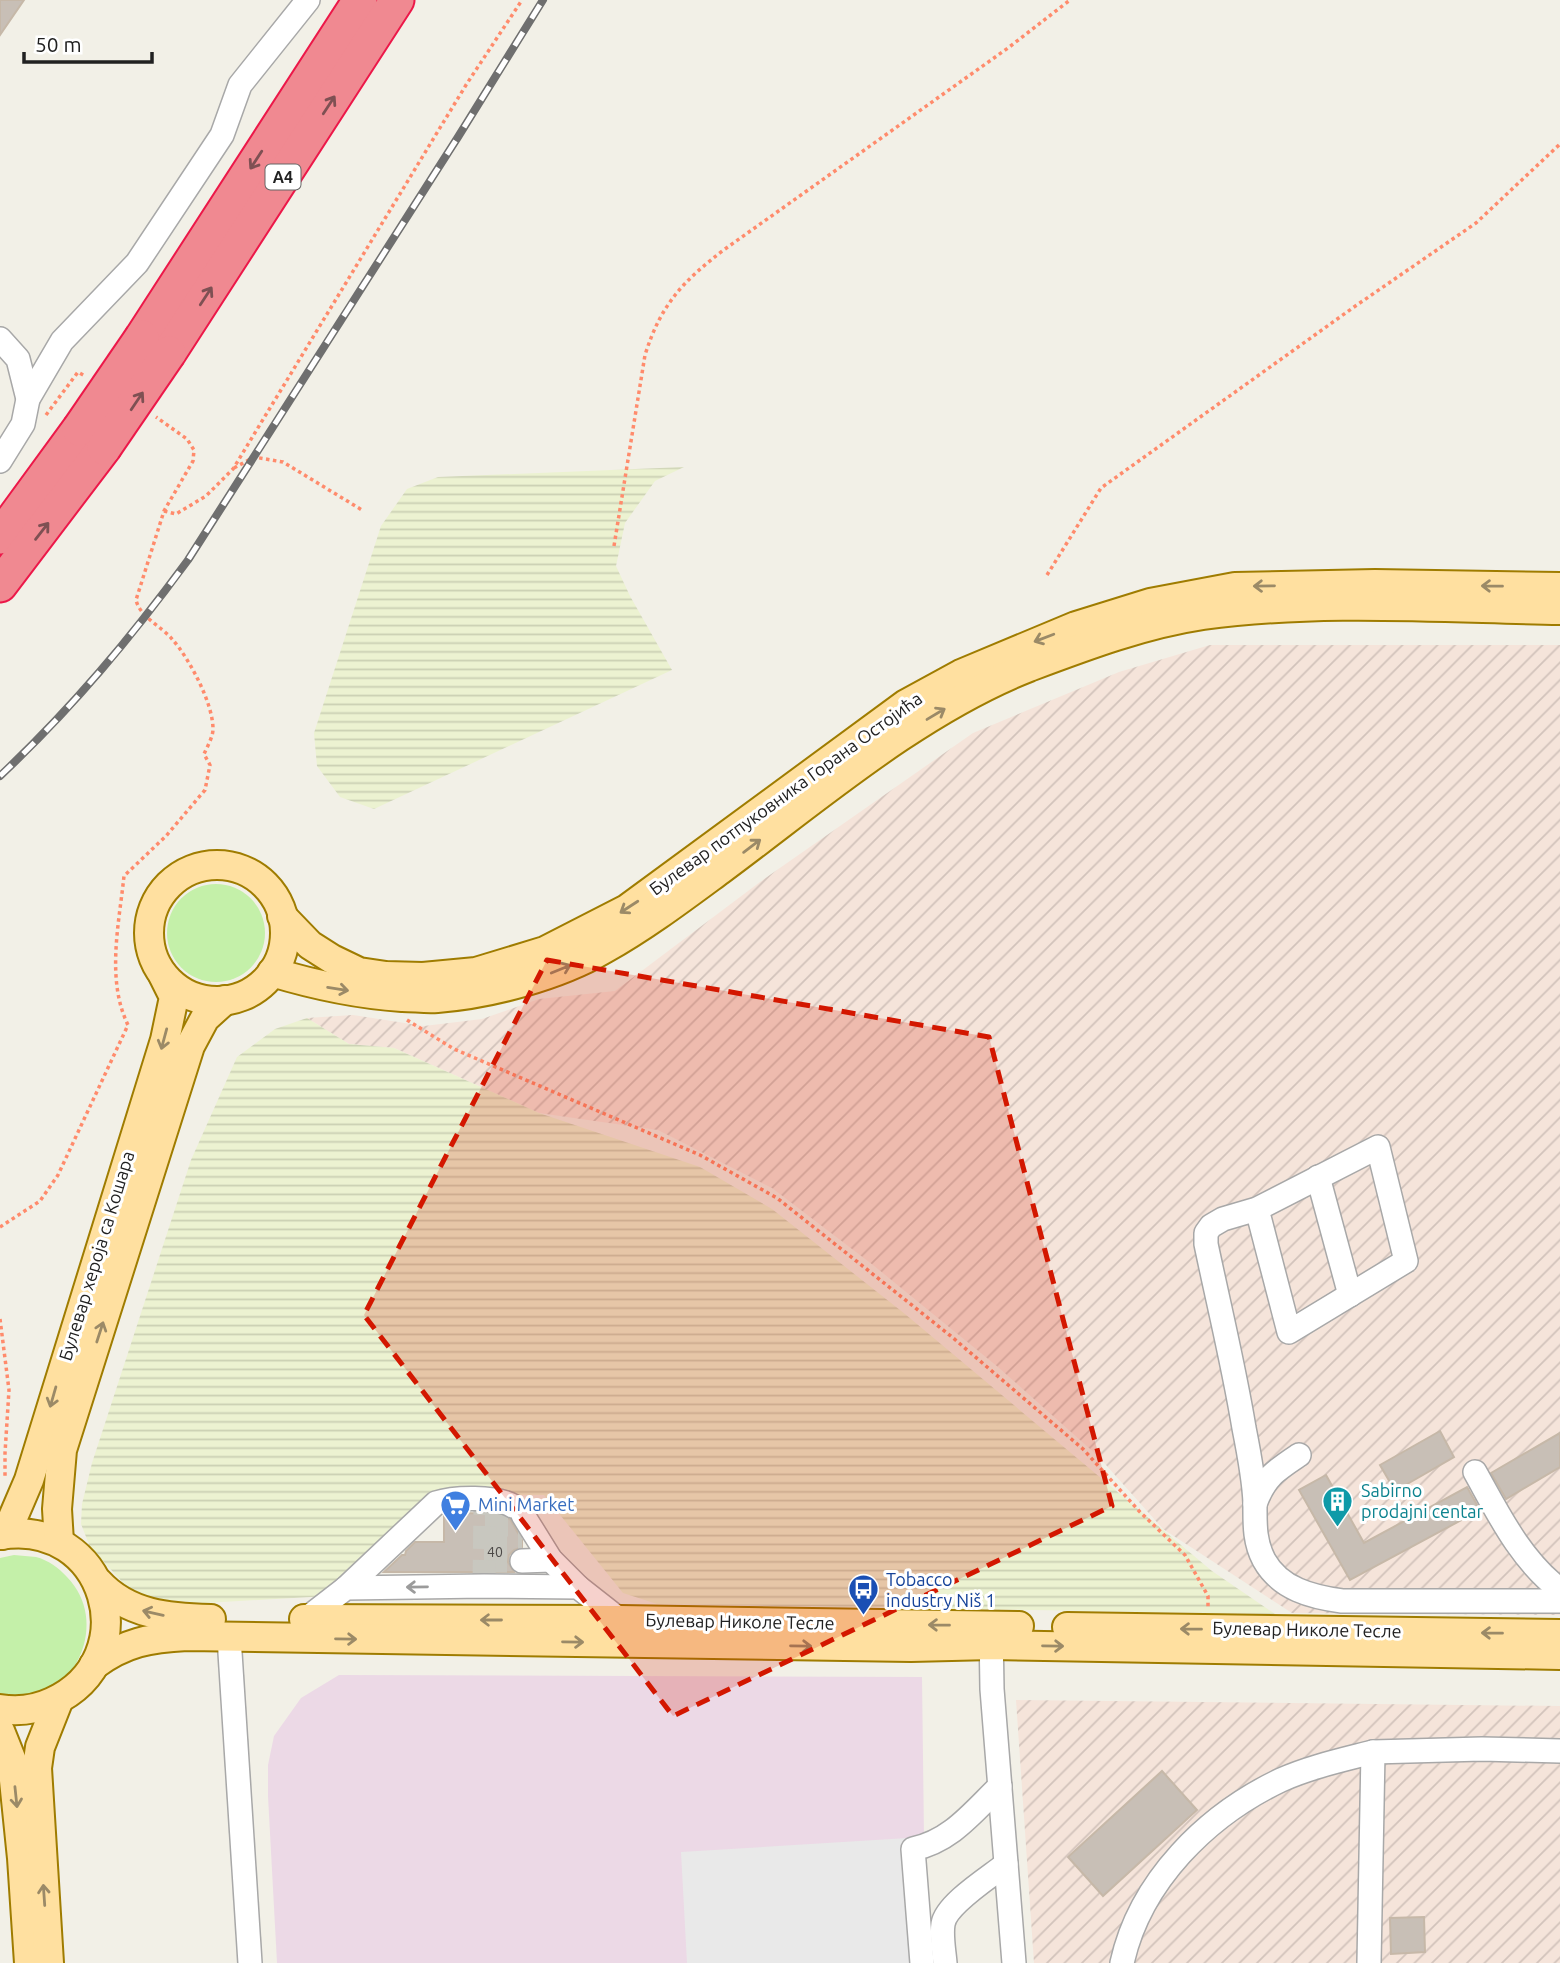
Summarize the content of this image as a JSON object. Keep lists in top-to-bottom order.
{
  "streets": {
    "highway": ["A4"],
    "main road": ["Булевар потпуковника Горана Остојића", "Булевар хероја са Кошара", "Булевар Николе Тесле"]
  },
  "crossings": [
    ["Булевар потпуковника Горана Остојића", "Булевар хероја са Кошара"]
  ],
  "places": {
    "building": ["Sabirno prodajni centar"],
    "supermarket": ["Mini Market"],
    "bus stop": ["Tobacco industry Niš 1"]
  },
  "house_numbers": ["40"],
  "scale_bar": "50 m"
}
